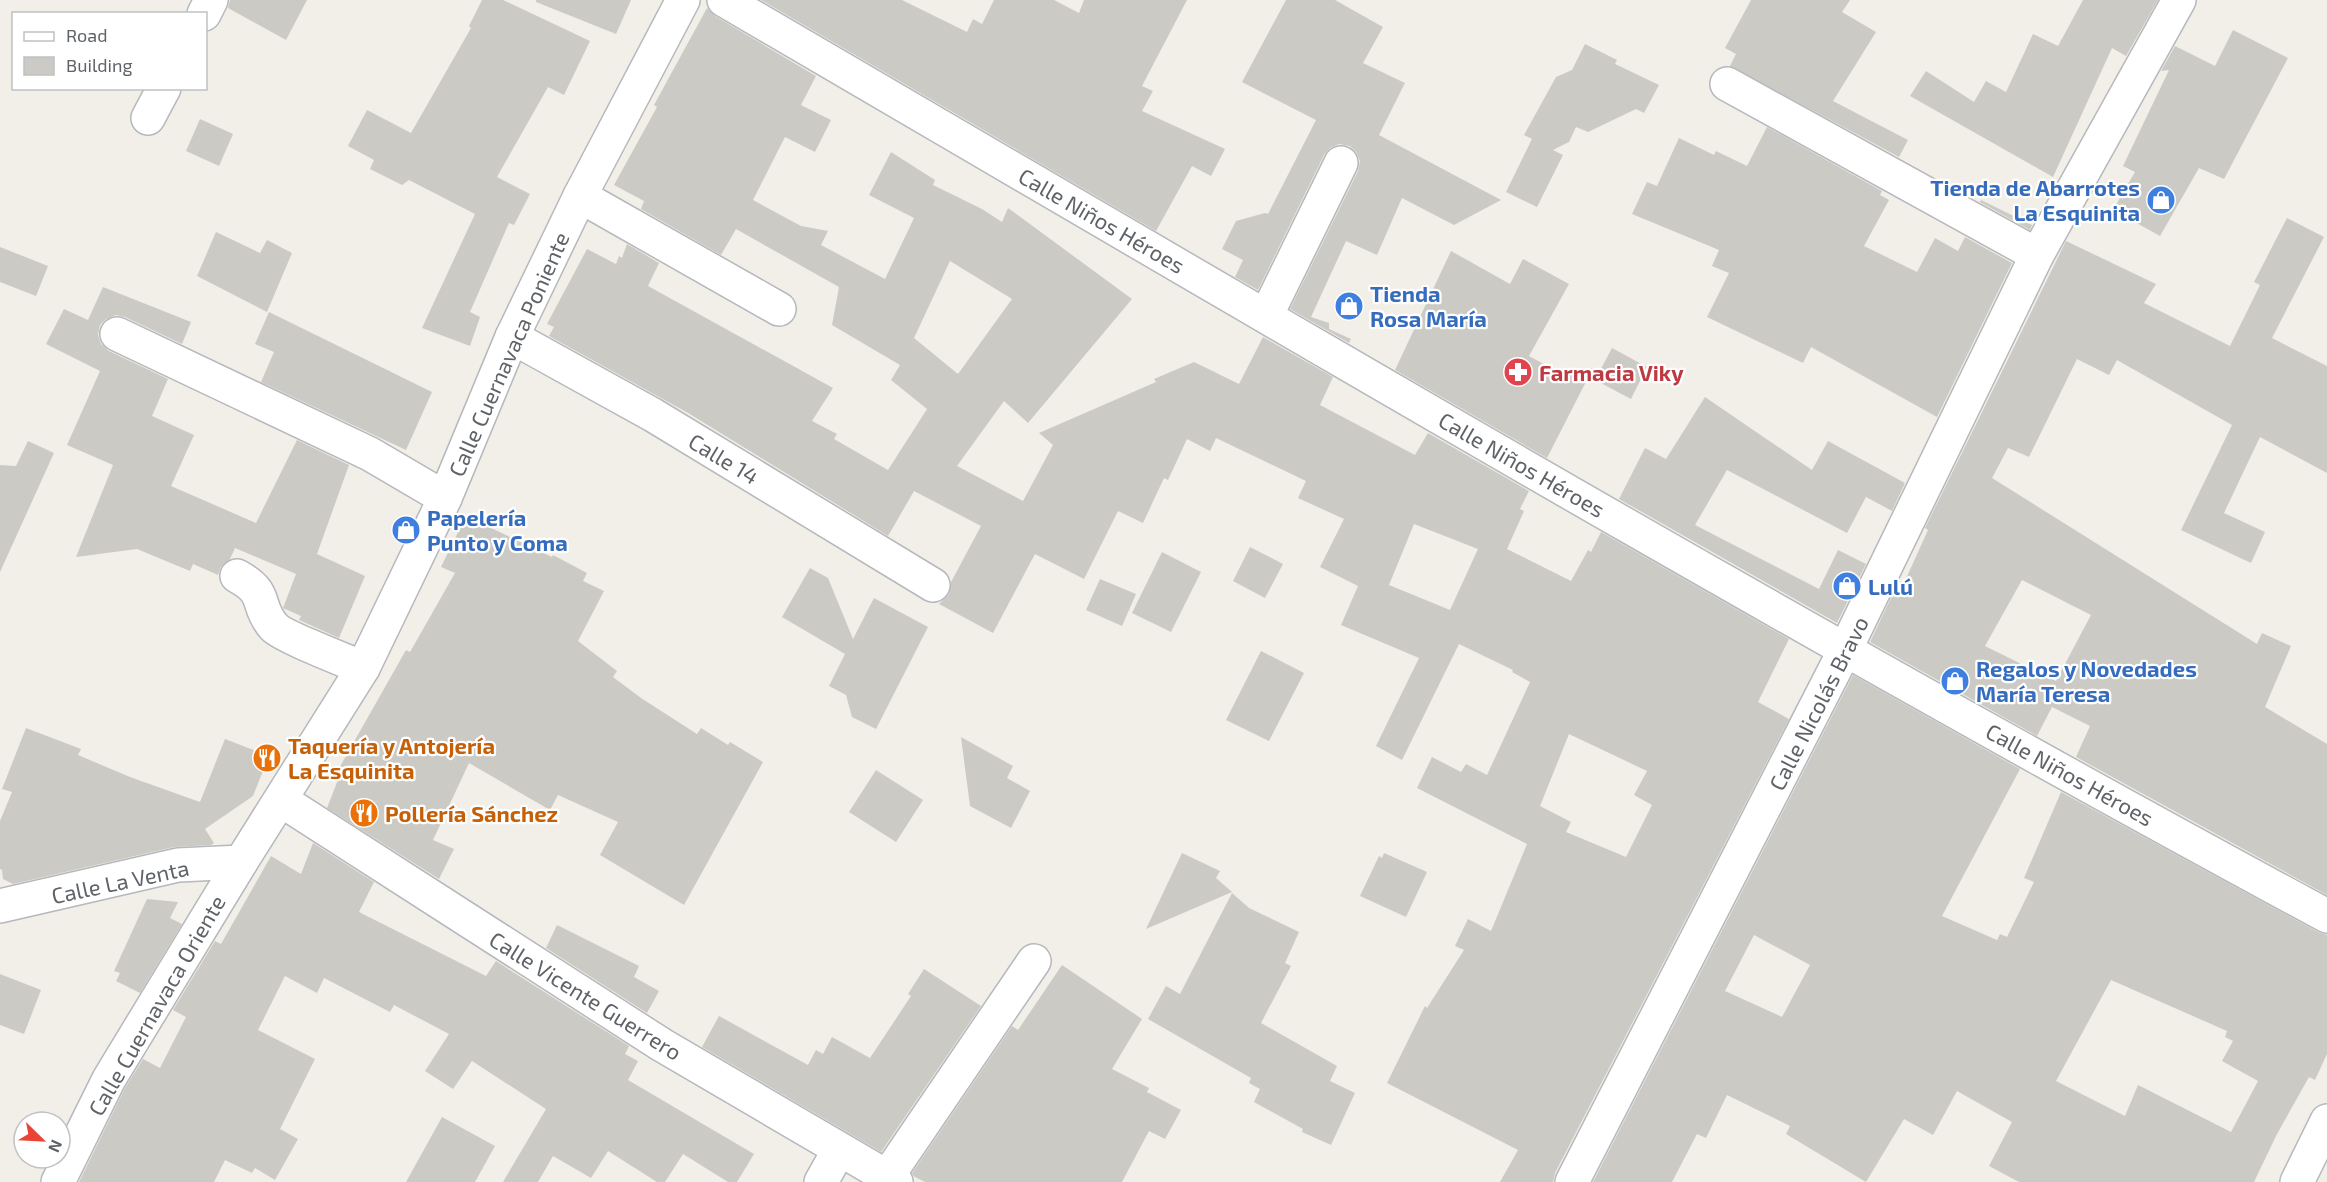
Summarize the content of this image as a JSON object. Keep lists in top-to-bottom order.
{
  "streets": {
    "street": [
      "Calle Niños Héroes",
      "Calle Cuernavaca Poniente",
      "Calle 14",
      "Calle Nicolás Bravo",
      "Calle La Venta",
      "Calle Vicente Guerrero",
      "Calle Cuernavaca Oriente"
    ]
  },
  "crossings": [
    ["Calle Niños Héroes", "Calle Nicolás Bravo"],
    ["Calle Cuernavaca Poniente", "Calle 14"],
    ["Calle Cuernavaca Poniente", "Calle La Venta"],
    ["Calle Cuernavaca Poniente", "Calle Vicente Guerrero"],
    ["Calle Cuernavaca Poniente", "Calle Cuernavaca Oriente"],
    ["Calle La Venta", "Calle Cuernavaca Oriente"]
  ],
  "places": {
    "shop": [
      "Tienda de Abarrotes La Esquinita",
      "Tienda Rosa María",
      "Papelería Punto y Coma",
      "Lulú",
      "Regalos y Novedades María Teresa"
    ],
    "pharmacy": ["Farmacia Viky"],
    "restaurant": ["Taquería y Antojería La Esquinita", "Pollería Sánchez"]
  },
  "legend": ["Road", "Building"],
  "north": "bottom right"
}
